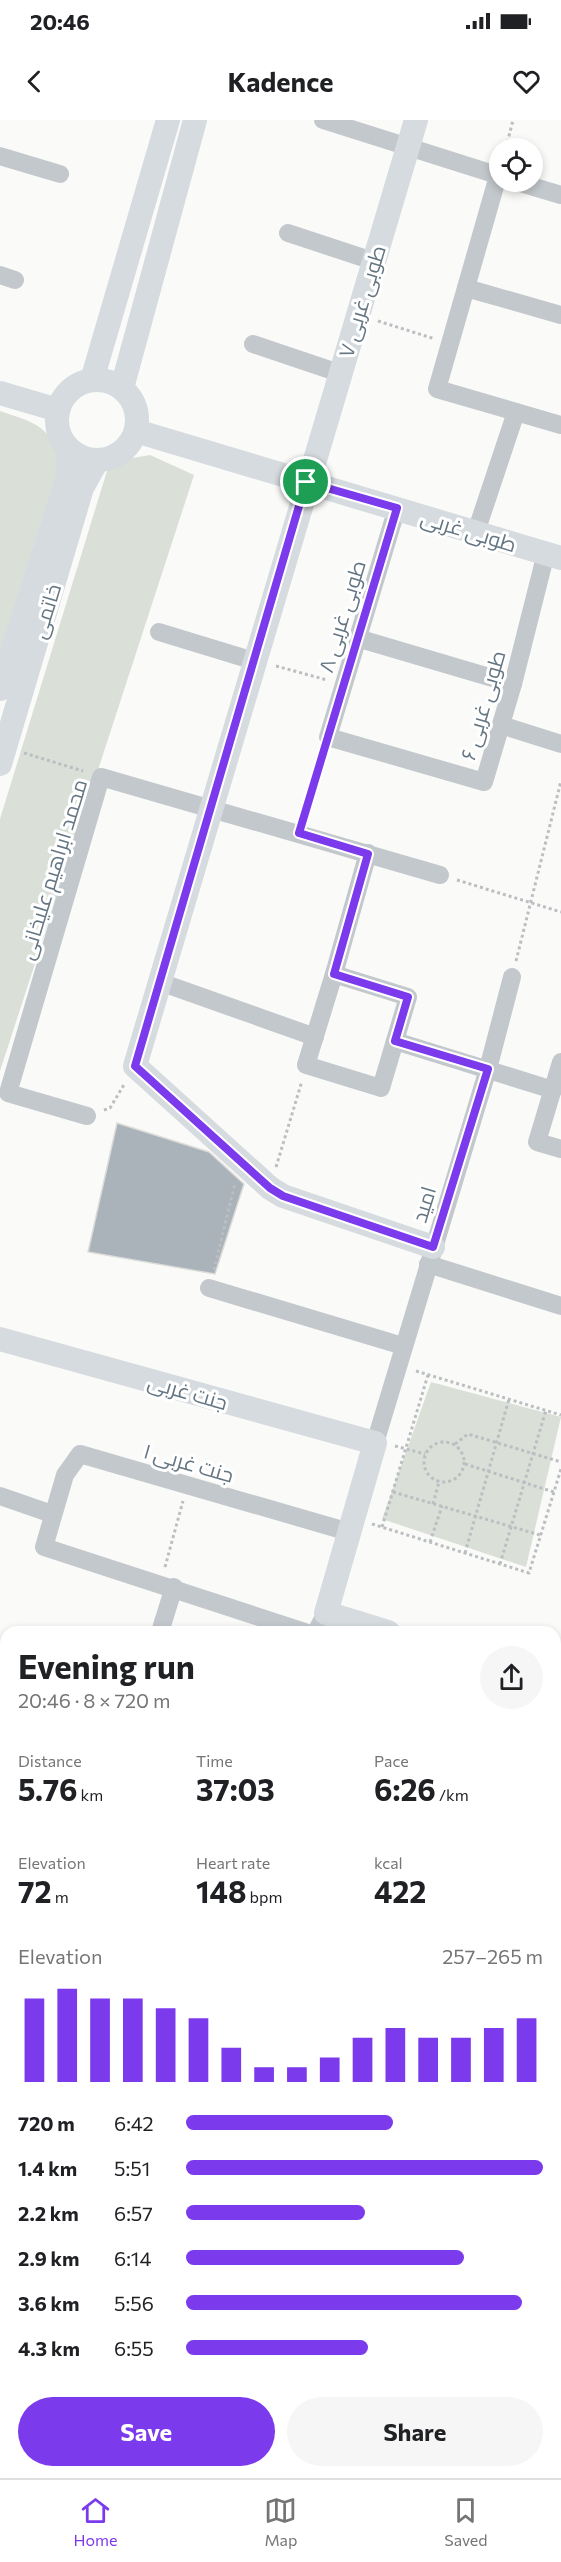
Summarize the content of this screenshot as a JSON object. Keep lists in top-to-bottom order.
{
  "streets": {
    "street": [
      "طوبی غربی ۷",
      "طوبی غربی",
      "خاتمی",
      "طوبی غربی ۸",
      "طوبی غربی ۶",
      "محمد ابراهیم علیخانی",
      "امید",
      "جنت غربی",
      "جنت غربی ۱"
    ]
  },
  "crossings": [
    ["طوبی غربی ۷", "طوبی غربی"],
    ["طوبی غربی ۷", "محمد ابراهیم علیخانی"],
    ["طوبی غربی", "خاتمی"],
    ["طوبی غربی", "طوبی غربی ۸"],
    ["طوبی غربی", "طوبی غربی ۶"],
    ["طوبی غربی ۸", "طوبی غربی ۶"],
    ["امید", "جنت غربی"]
  ],
  "page": {
    "status": "20:46",
    "header": "Kadence",
    "heading": ["Evening run", "20:46 · 8 × 720 m"],
    "stats": [
      ["Distance", "5.76 km"],
      ["Time", "37:03"],
      ["Pace", "6:26 /km"],
      ["Elevation", "72 m"],
      ["Heart rate", "148 bpm"],
      ["kcal", "422"]
    ],
    "chart": ["Elevation", "257–265 m"],
    "list": [
      {
        "name": "720 m",
        "note": "6:42"
      },
      {
        "name": "1.4 km",
        "note": "5:51"
      },
      {
        "name": "2.2 km",
        "note": "6:57"
      },
      {
        "name": "2.9 km",
        "note": "6:14"
      },
      {
        "name": "3.6 km",
        "note": "5:56"
      },
      {
        "name": "4.3 km",
        "note": "6:55"
      }
    ],
    "buttons": ["Save", "Share"],
    "tabs": ["Home", "Map", "Saved"]
  }
}
